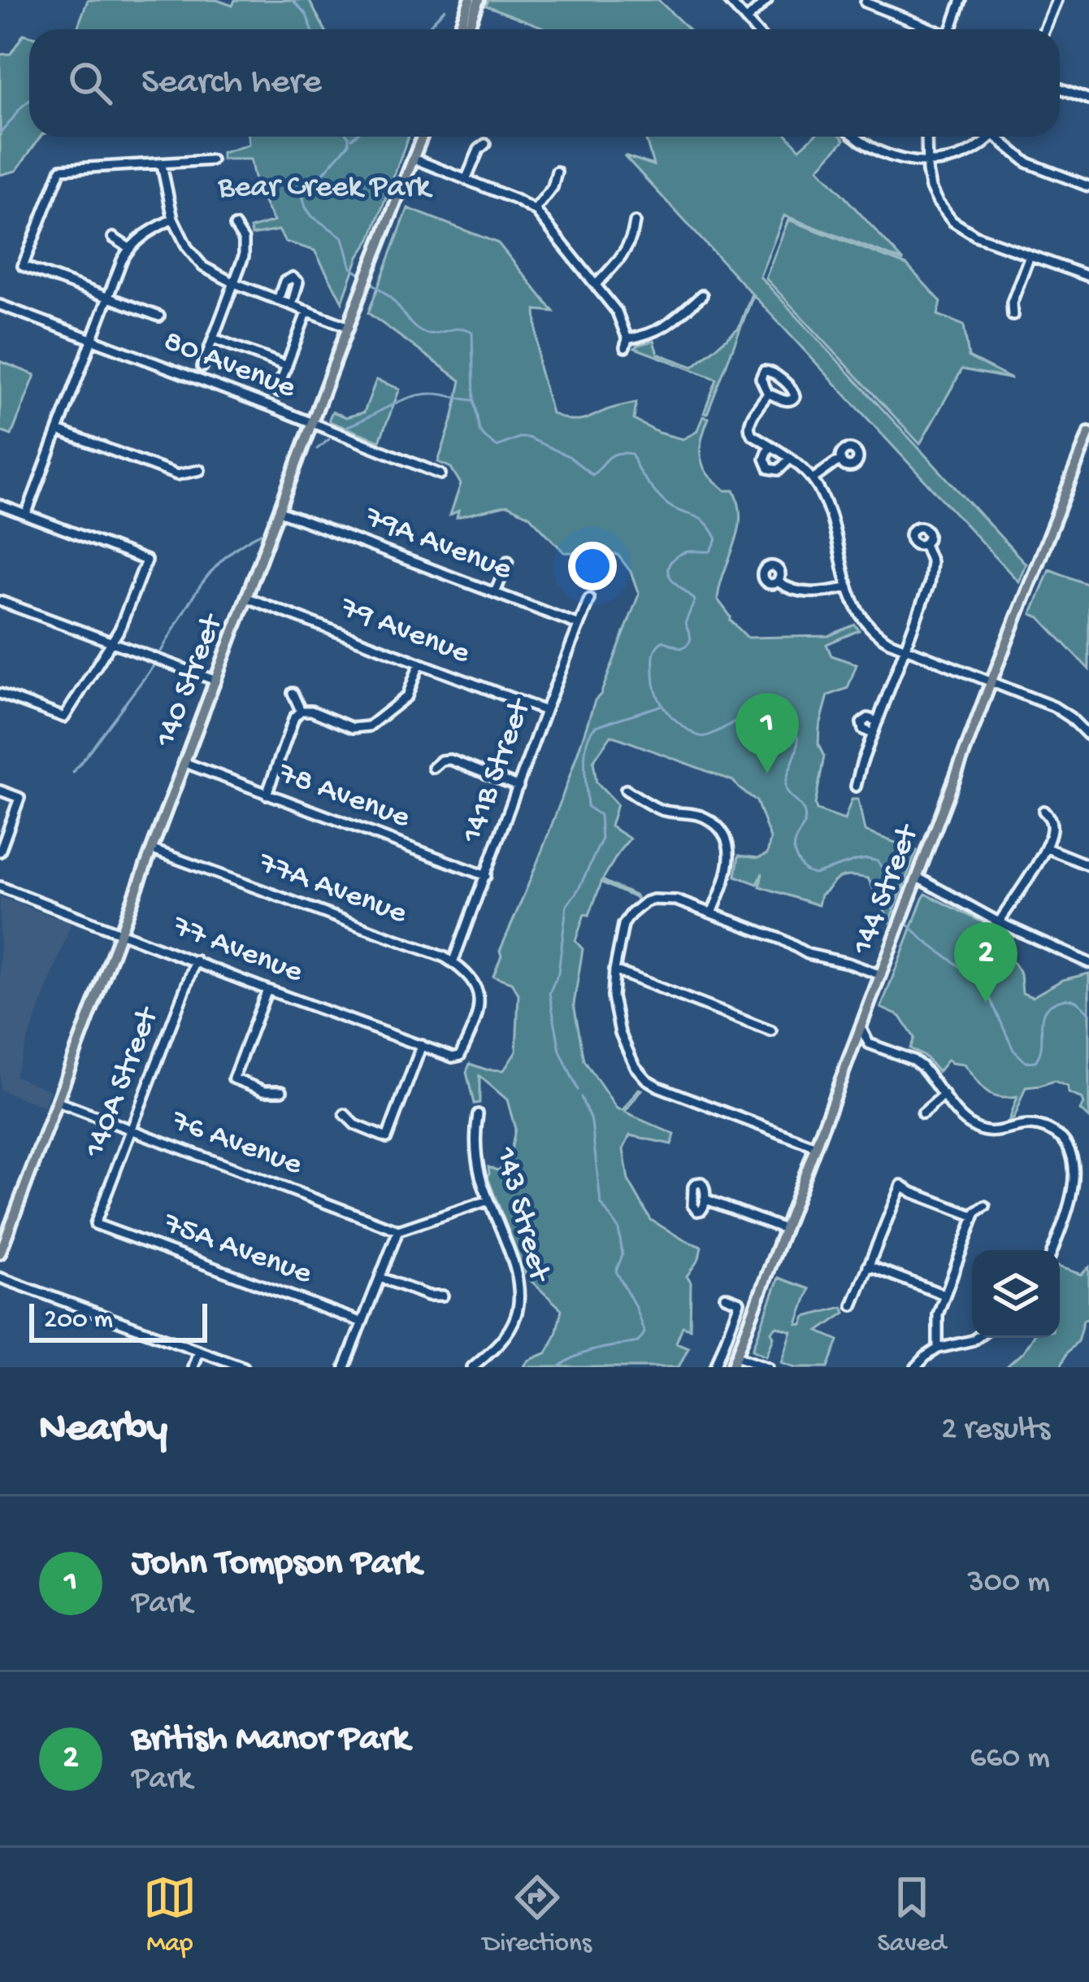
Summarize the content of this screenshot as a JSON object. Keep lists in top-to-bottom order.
{
  "streets": {
    "main road": ["140 Street", "144 Street"],
    "street": [
      "80 Avenue",
      "79A Avenue",
      "79 Avenue",
      "141B Street",
      "78 Avenue",
      "77A Avenue",
      "77 Avenue",
      "140A Street",
      "76 Avenue",
      "143 Street",
      "75A Avenue"
    ]
  },
  "crossings": [
    ["80 Avenue", "140 Street"],
    ["79A Avenue", "140 Street"],
    ["79A Avenue", "141B Street"],
    ["79 Avenue", "140 Street"],
    ["79 Avenue", "141B Street"],
    ["140 Street", "78 Avenue"],
    ["140 Street", "77A Avenue"],
    ["140 Street", "77 Avenue"],
    ["140 Street", "76 Avenue"],
    ["141B Street", "78 Avenue"],
    ["141B Street", "77A Avenue"],
    ["77A Avenue", "77 Avenue"],
    ["77 Avenue", "140A Street"],
    ["140A Street", "76 Avenue"],
    ["140A Street", "75A Avenue"]
  ],
  "parks": ["Bear Creek Park"],
  "scale_bar": "200 m",
  "page": {
    "search": "Search here",
    "pins": ["1", "2"],
    "scale": "200 m",
    "heading": ["Nearby", "2 results"],
    "list": [
      {
        "mark": "1",
        "name": "John Tompson Park",
        "note": "Park",
        "value": "300 m"
      },
      {
        "mark": "2",
        "name": "British Manor Park",
        "note": "Park",
        "value": "660 m"
      }
    ],
    "nav": ["Map", "Directions", "Saved"]
  }
}
